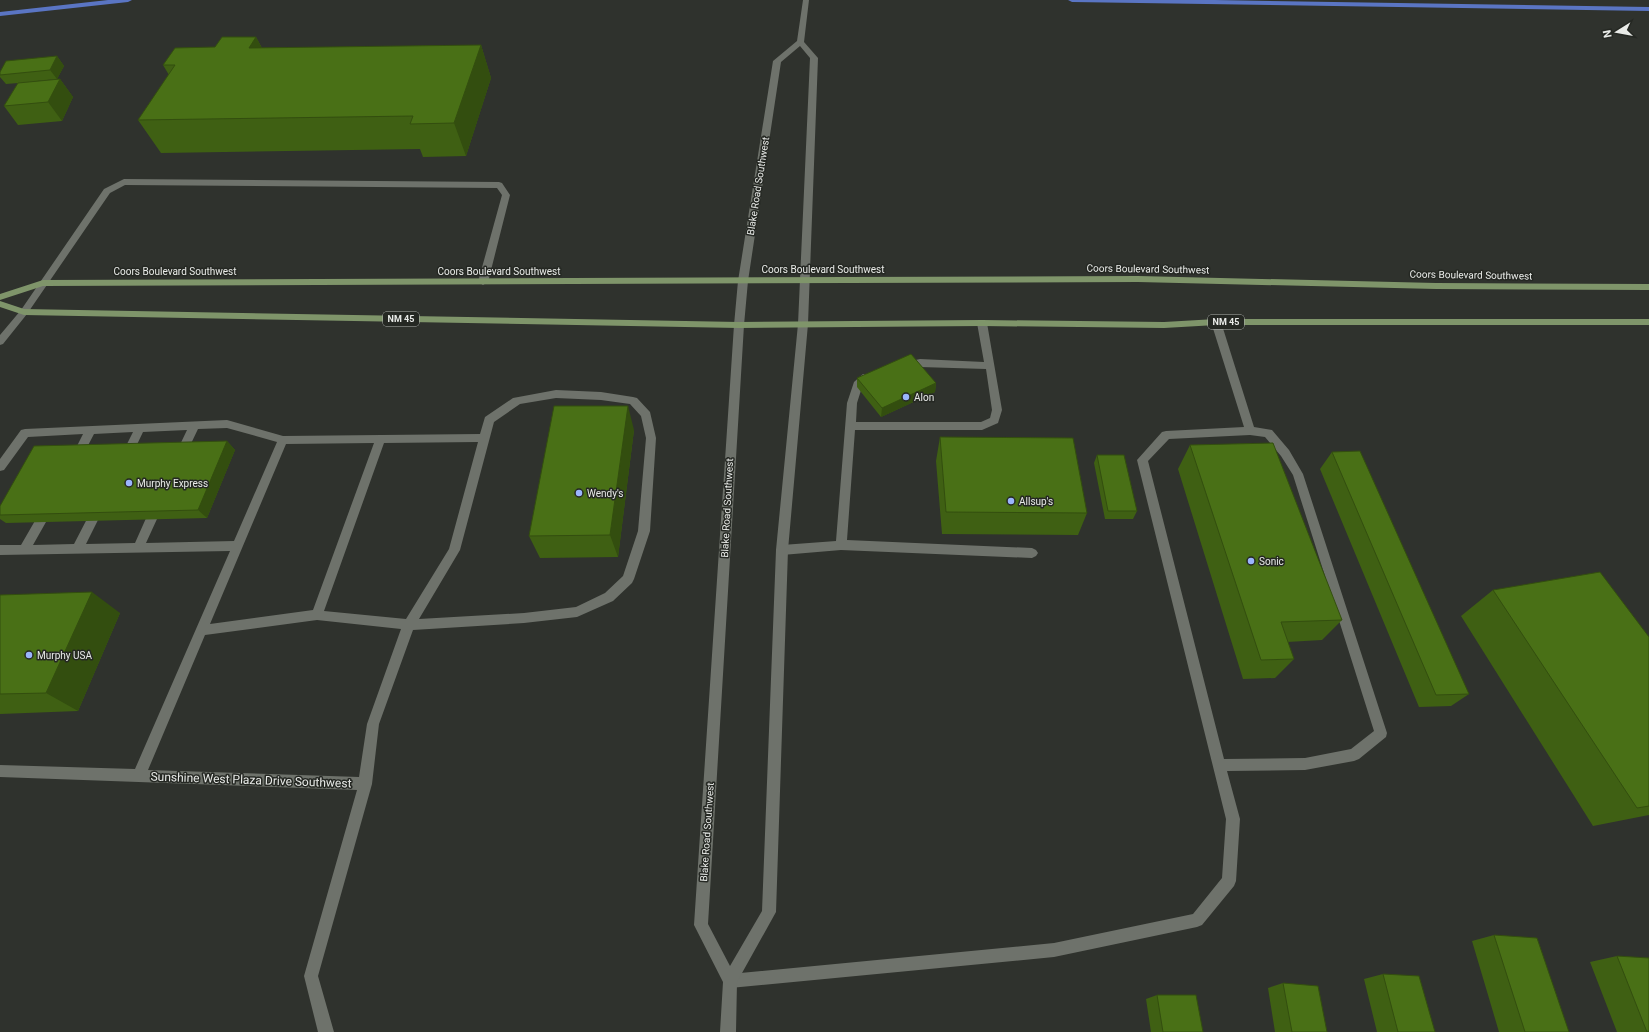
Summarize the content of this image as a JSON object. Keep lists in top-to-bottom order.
{
  "streets": {
    "main road": [
      "Blake Road Southwest",
      "Coors Boulevard Southwest",
      "NM 45",
      "Sunshine West Plaza Drive Southwest"
    ]
  },
  "crossings": [
    ["Blake Road Southwest", "Coors Boulevard Southwest"],
    ["Blake Road Southwest", "NM 45"]
  ],
  "places": [
    "Alon",
    "Murphy Express",
    "Wendy's",
    "Allsup's",
    "Sonic",
    "Murphy USA"
  ],
  "north": "left"
}
